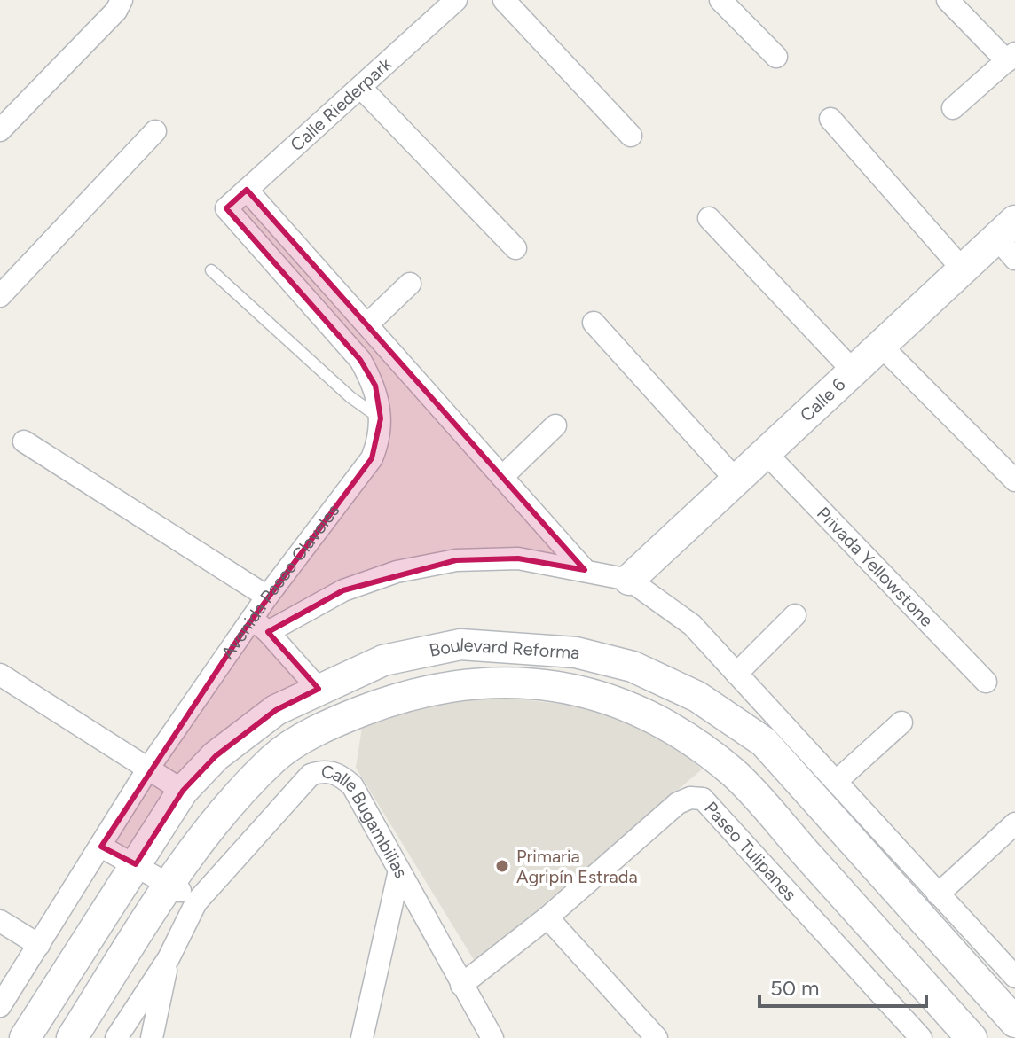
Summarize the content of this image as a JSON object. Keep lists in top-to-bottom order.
{
  "streets": {
    "main road": ["Calle 6", "Boulevard Reforma"],
    "street": [
      "Calle Riederpark",
      "Privada Yellowstone",
      "Avenida Paseo Claveles",
      "Calle Bugambilias",
      "Paseo Tulipanes"
    ]
  },
  "crossings": [
    ["Calle Riederpark", "Avenida Paseo Claveles"],
    ["Calle 6", "Privada Yellowstone"],
    ["Calle Bugambilias", "Paseo Tulipanes"]
  ],
  "places": ["Primaria Agripín Estrada"],
  "scale_bar": "50 m"
}
